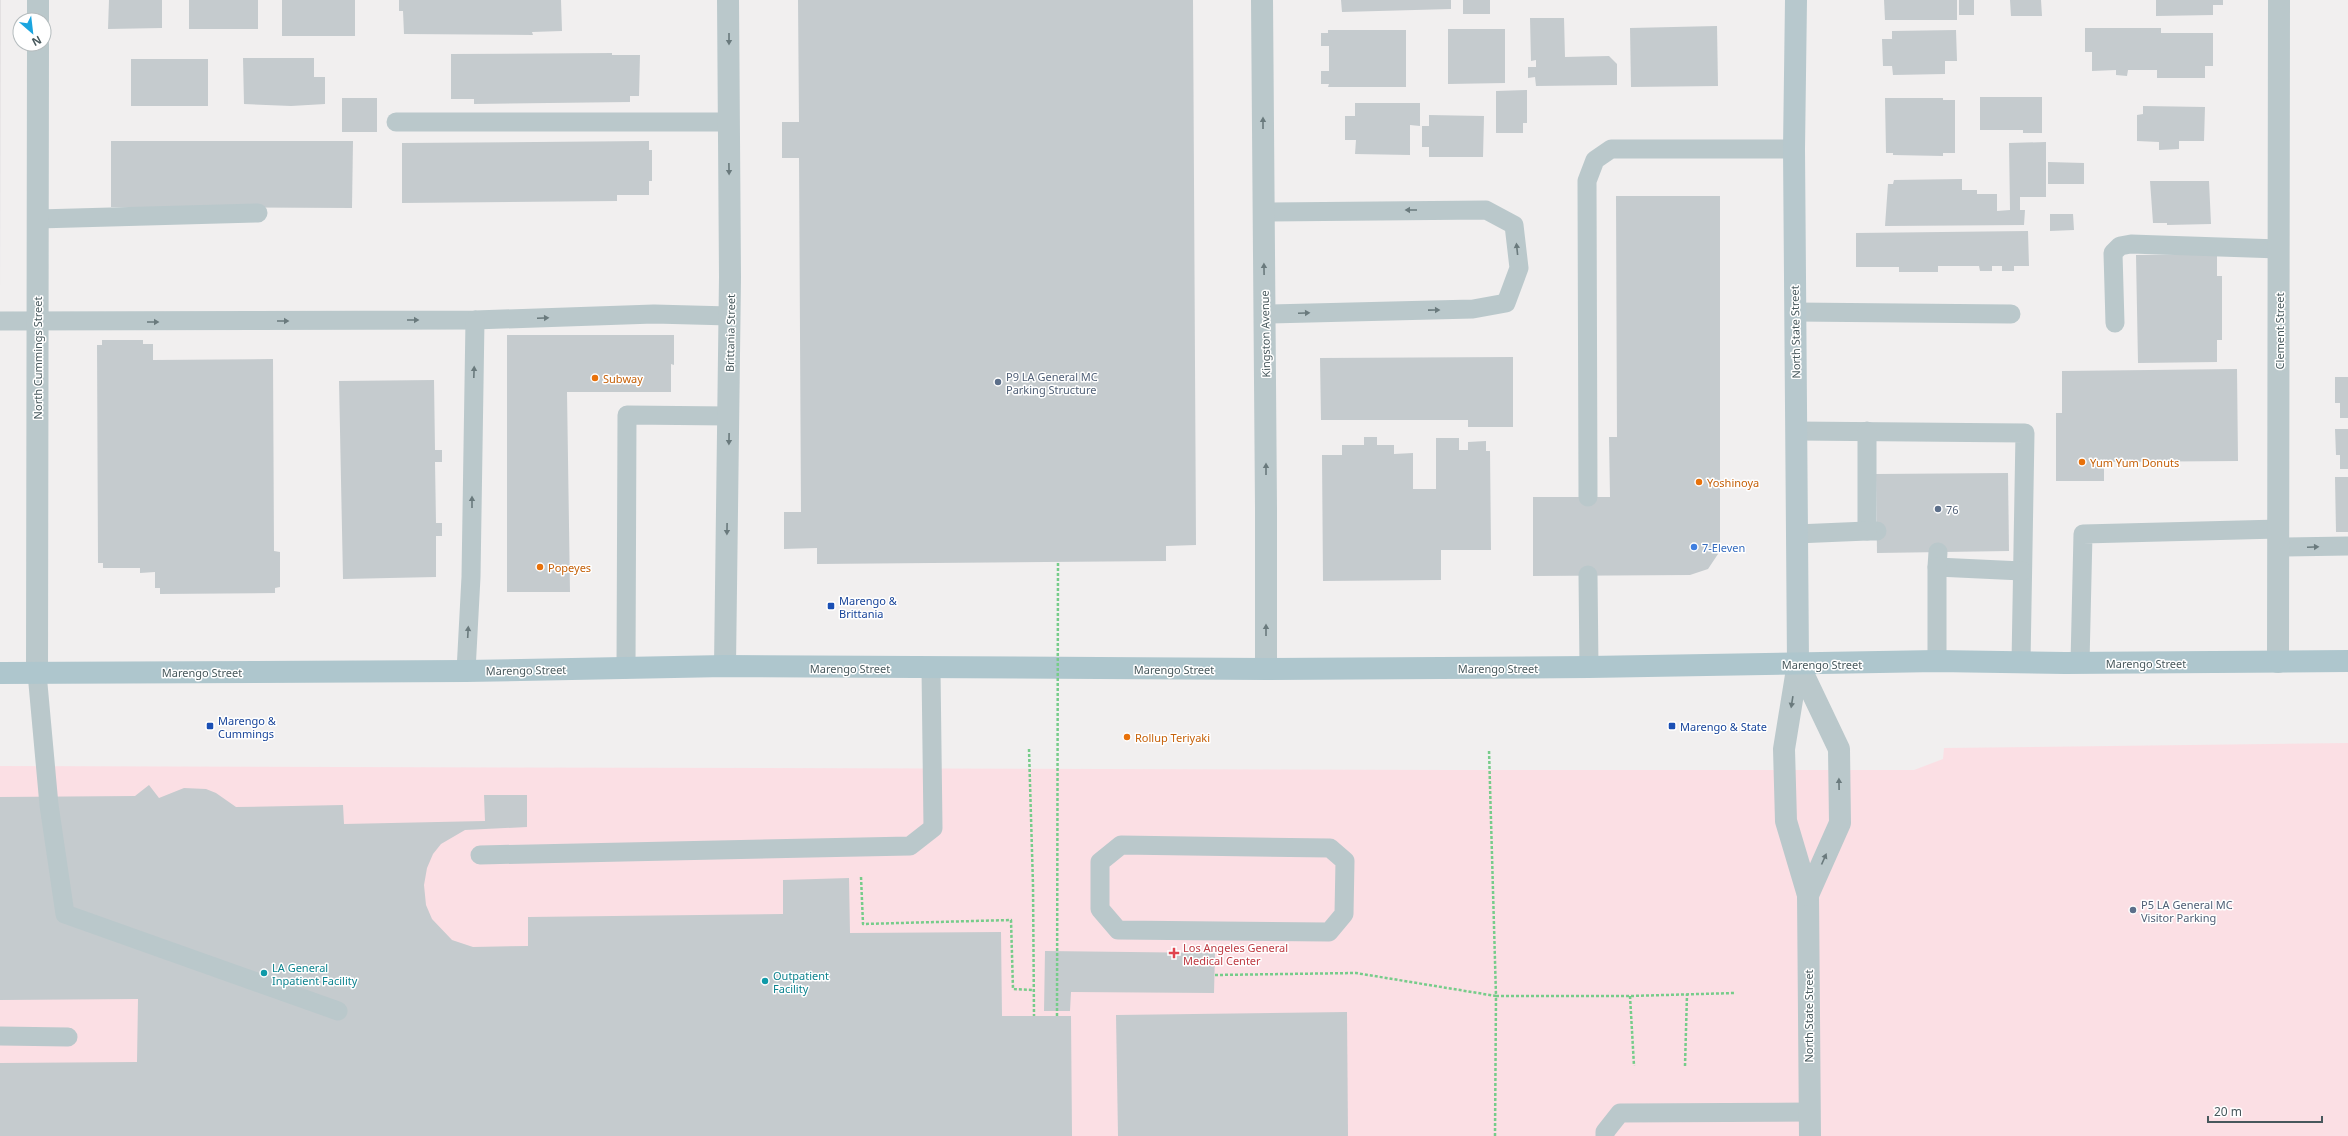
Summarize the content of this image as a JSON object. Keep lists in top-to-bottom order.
{
  "streets": {
    "main road": ["North State Street", "Marengo Street"],
    "street": [
      "Clement Street",
      "Brittania Street",
      "Kingston Avenue",
      "North Cummings Street"
    ]
  },
  "crossings": [
    ["Clement Street", "Marengo Street"],
    ["North State Street", "Marengo Street"],
    ["Brittania Street", "Marengo Street"],
    ["Kingston Avenue", "Marengo Street"],
    ["North Cummings Street", "Marengo Street"]
  ],
  "one_way": ["Brittania Street", "Kingston Avenue"],
  "places": {
    "other": [
      "Subway",
      "P9 LA General MC Parking Structure",
      "Yum Yum Donuts",
      "Yoshinoya",
      "76",
      "7-Eleven",
      "Popeyes",
      "Rollup Teriyaki",
      "P5 LA General MC Visitor Parking",
      "LA General Inpatient Facility",
      "Outpatient Facility"
    ],
    "transit": ["Marengo & Brittania", "Marengo & Cummings", "Marengo & State"],
    "health": ["Los Angeles General Medical Center"]
  },
  "scale_bar": "20 m",
  "north": "bottom right"
}
